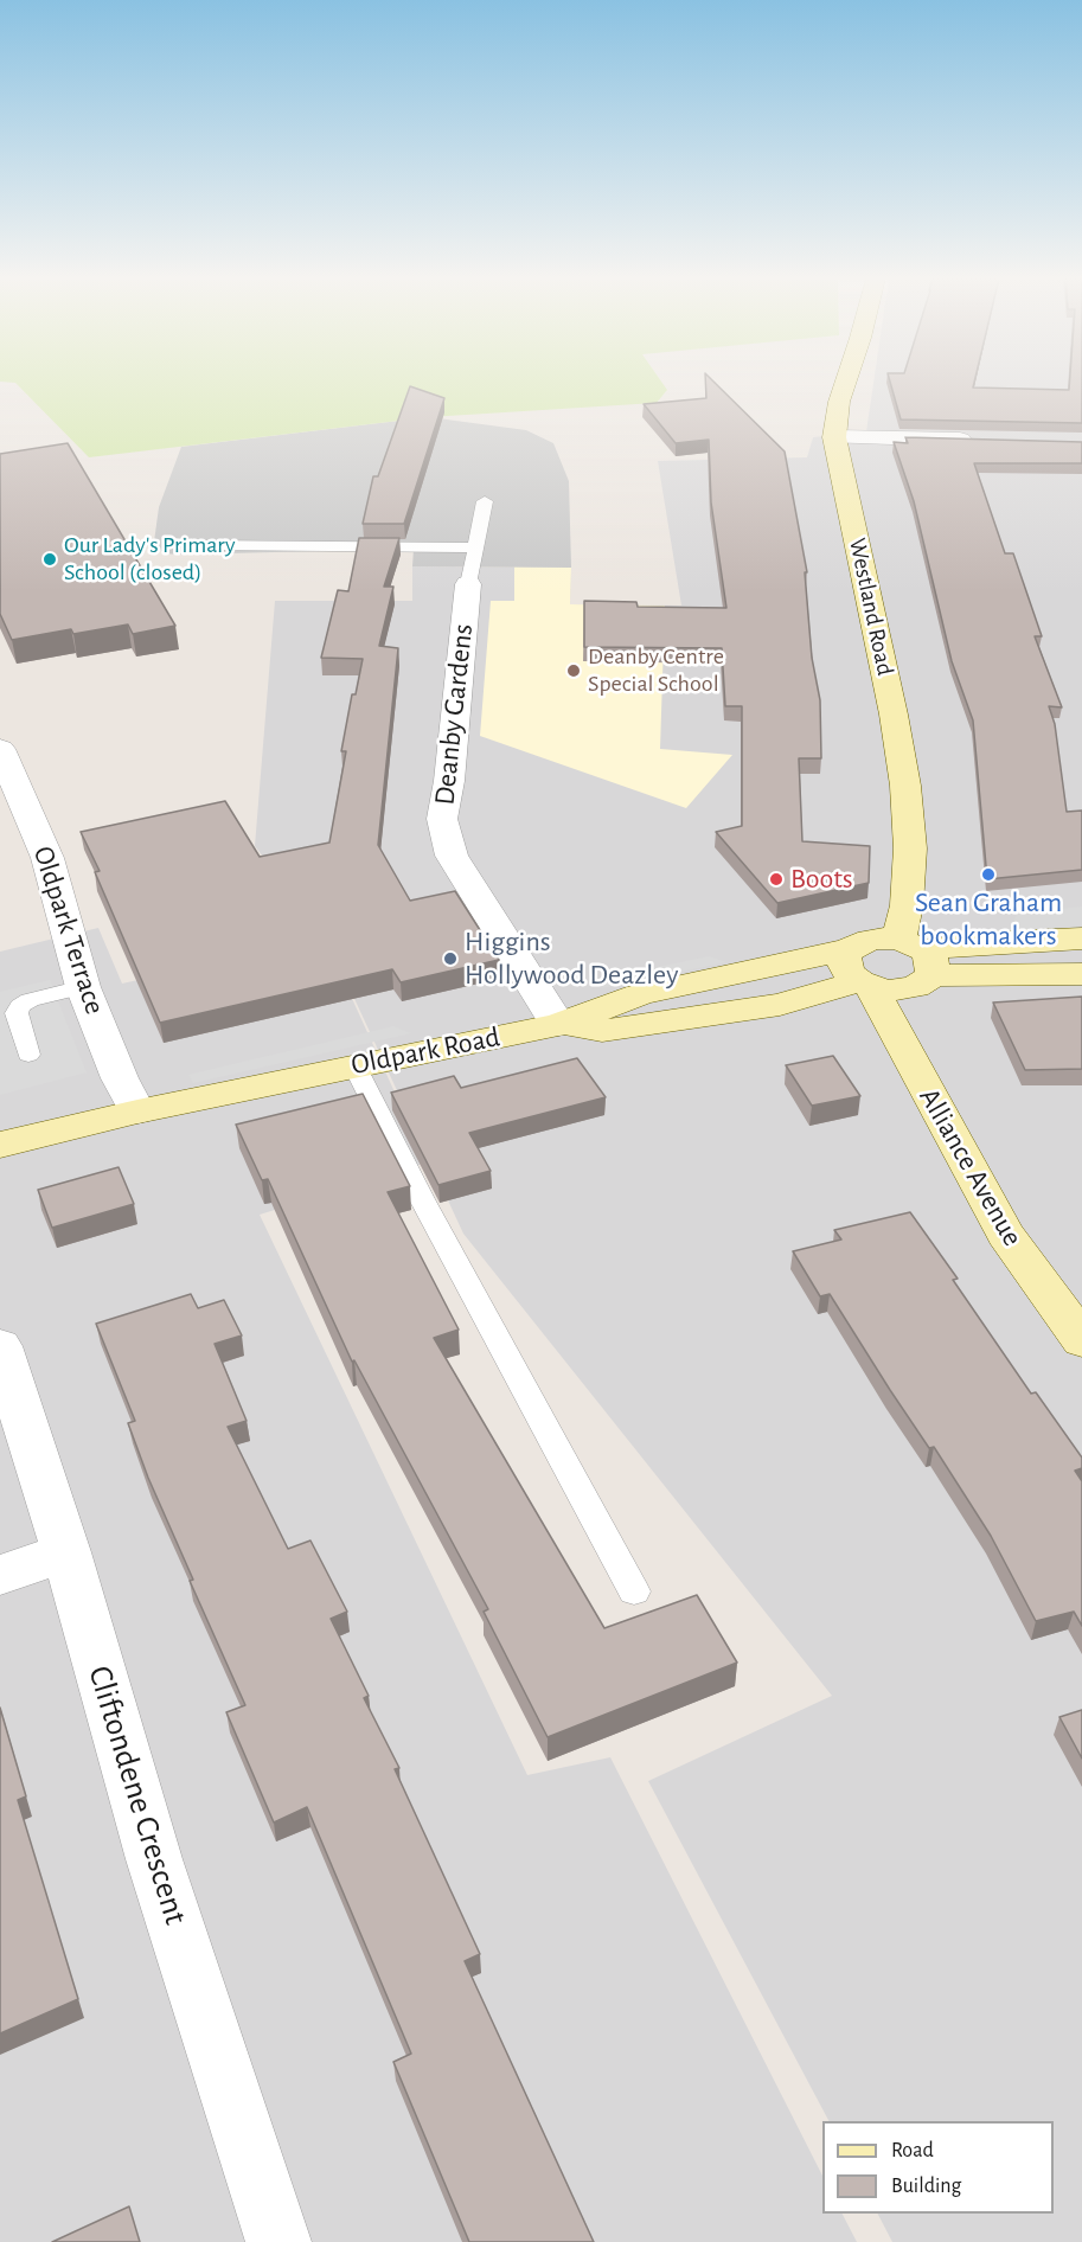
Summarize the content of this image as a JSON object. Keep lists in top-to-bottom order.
{
  "streets": {
    "street": [
      "Westland Road",
      "Deanby Gardens",
      "Oldpark Terrace",
      "Oldpark Road",
      "Alliance Avenue",
      "Cliftondene Crescent"
    ]
  },
  "crossings": [
    ["Westland Road", "Oldpark Road"],
    ["Deanby Gardens", "Oldpark Road"],
    ["Oldpark Terrace", "Oldpark Road"],
    ["Oldpark Road", "Alliance Avenue"]
  ],
  "places": [
    "Our Lady's Primary School (closed)",
    "Deanby Centre Special School",
    "Sean Graham bookmakers",
    "Boots",
    "Higgins Hollywood Deazley"
  ],
  "legend": ["Road", "Building"]
}
